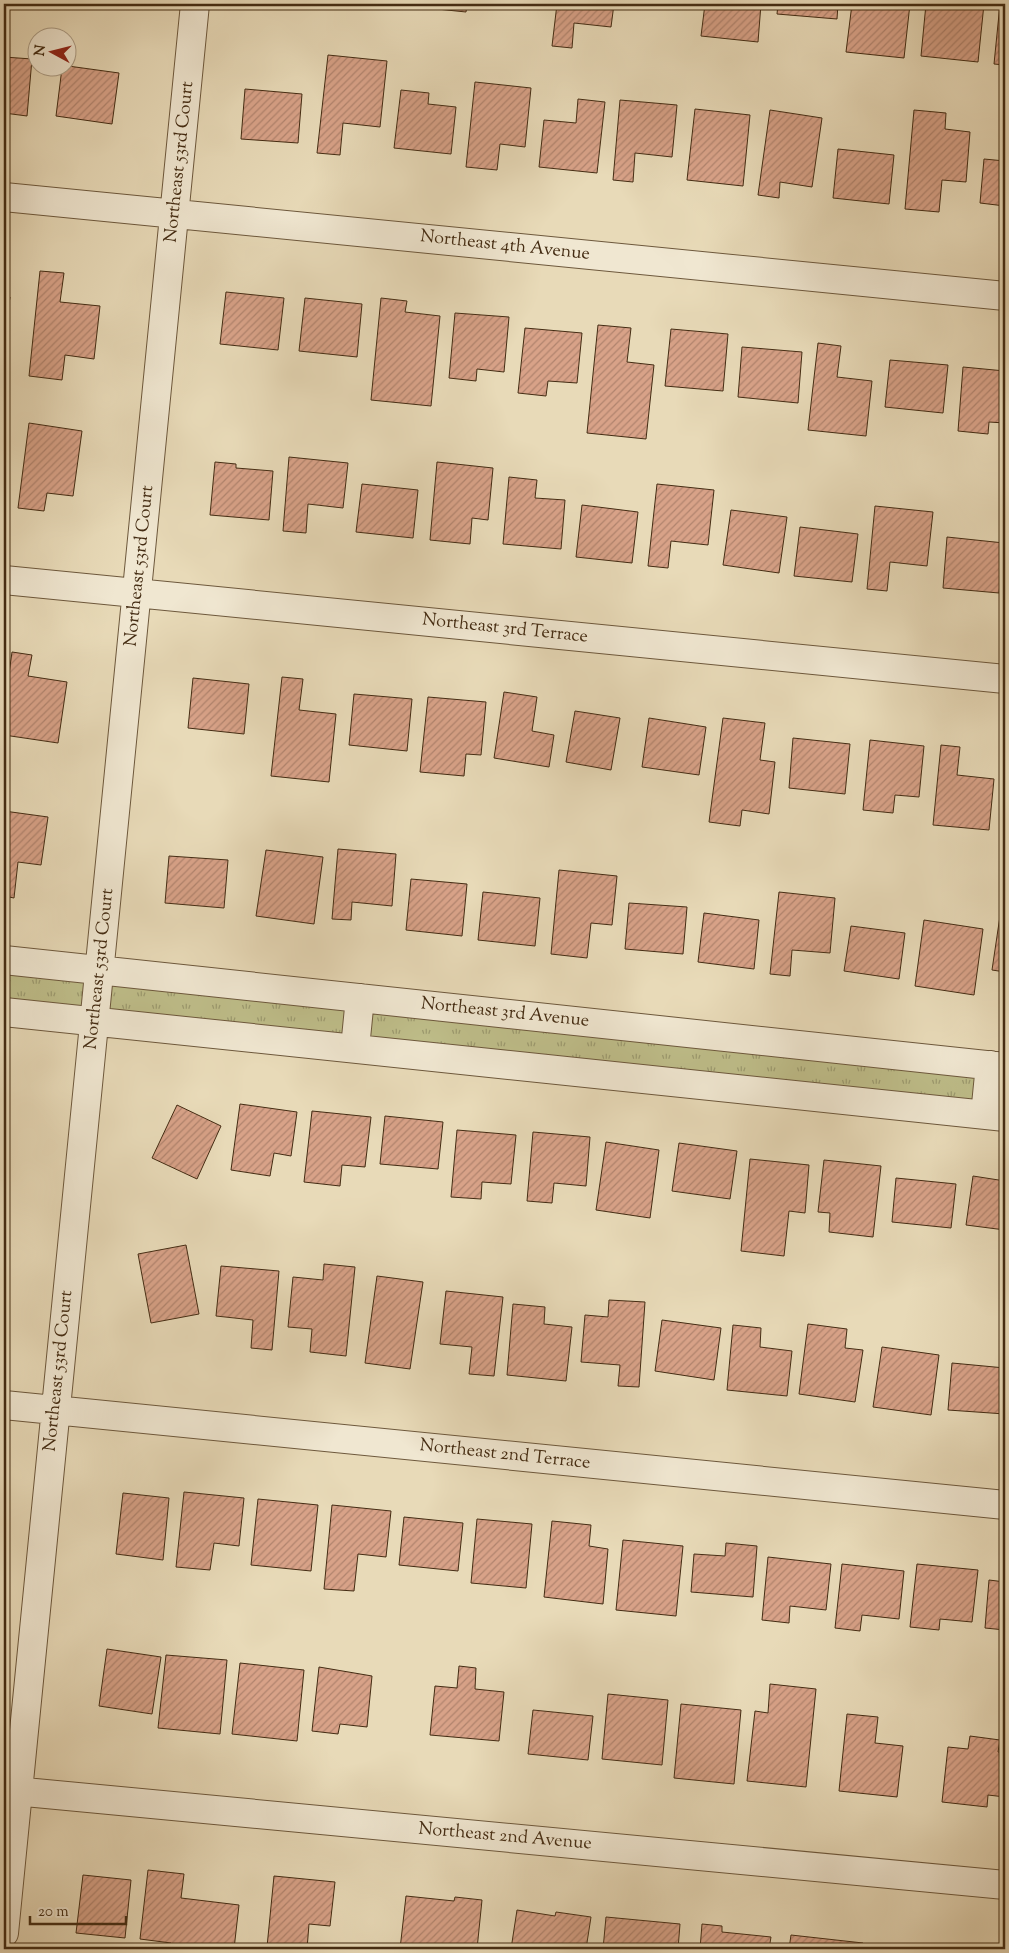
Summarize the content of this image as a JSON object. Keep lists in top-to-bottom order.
{
  "streets": {
    "street": [
      "Northeast 53rd Court",
      "Northeast 4th Avenue",
      "Northeast 3rd Terrace",
      "Northeast 3rd Avenue",
      "Northeast 2nd Terrace",
      "Northeast 2nd Avenue"
    ]
  },
  "crossings": [
    ["Northeast 53rd Court", "Northeast 4th Avenue"],
    ["Northeast 53rd Court", "Northeast 3rd Terrace"],
    ["Northeast 53rd Court", "Northeast 3rd Avenue"],
    ["Northeast 53rd Court", "Northeast 2nd Terrace"],
    ["Northeast 53rd Court", "Northeast 2nd Avenue"]
  ],
  "scale_bar": "20 m",
  "north": "left"
}
